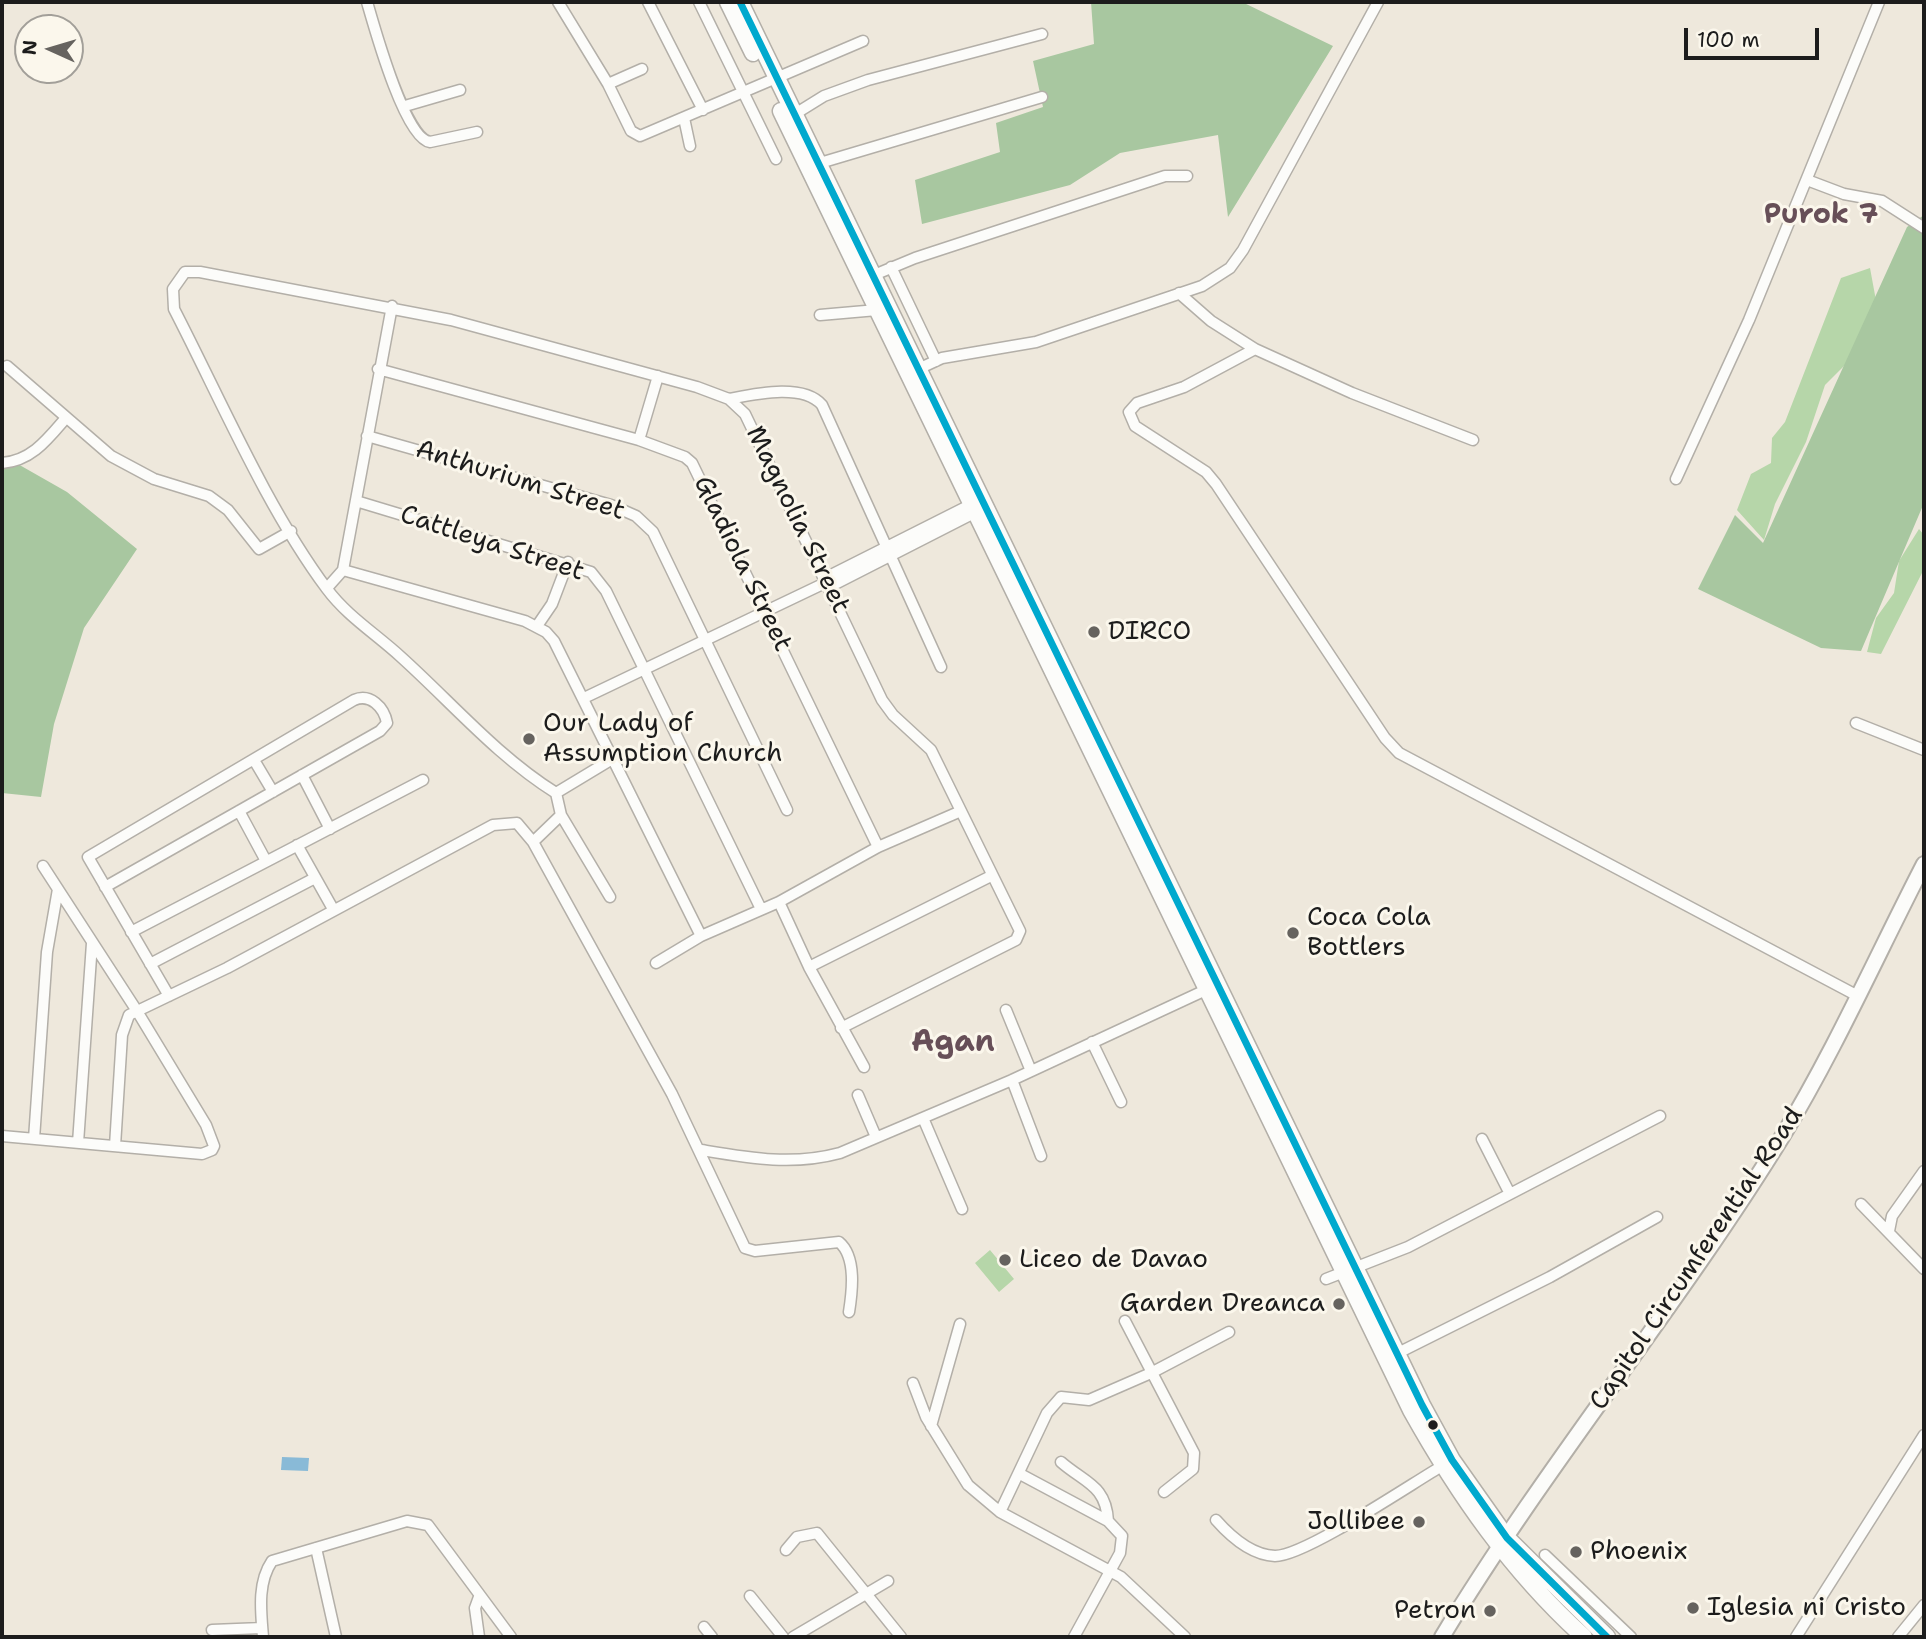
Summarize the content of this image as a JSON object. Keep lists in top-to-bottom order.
{
  "streets": {
    "main road": ["Capitol Circumferential Road"],
    "street": [
      "Anthurium Street",
      "Magnolia Street",
      "Cattleya Street",
      "Gladiola Street"
    ]
  },
  "districts": ["Purok 7", "Agan"],
  "places": [
    "DIRCO",
    "Our Lady of Assumption Church",
    "Coca Cola Bottlers",
    "Liceo de Davao",
    "Garden Dreanca",
    "Jollibee",
    "Phoenix",
    "Iglesia ni Cristo",
    "Petron"
  ],
  "scale_bar": "100 m",
  "north": "left"
}
